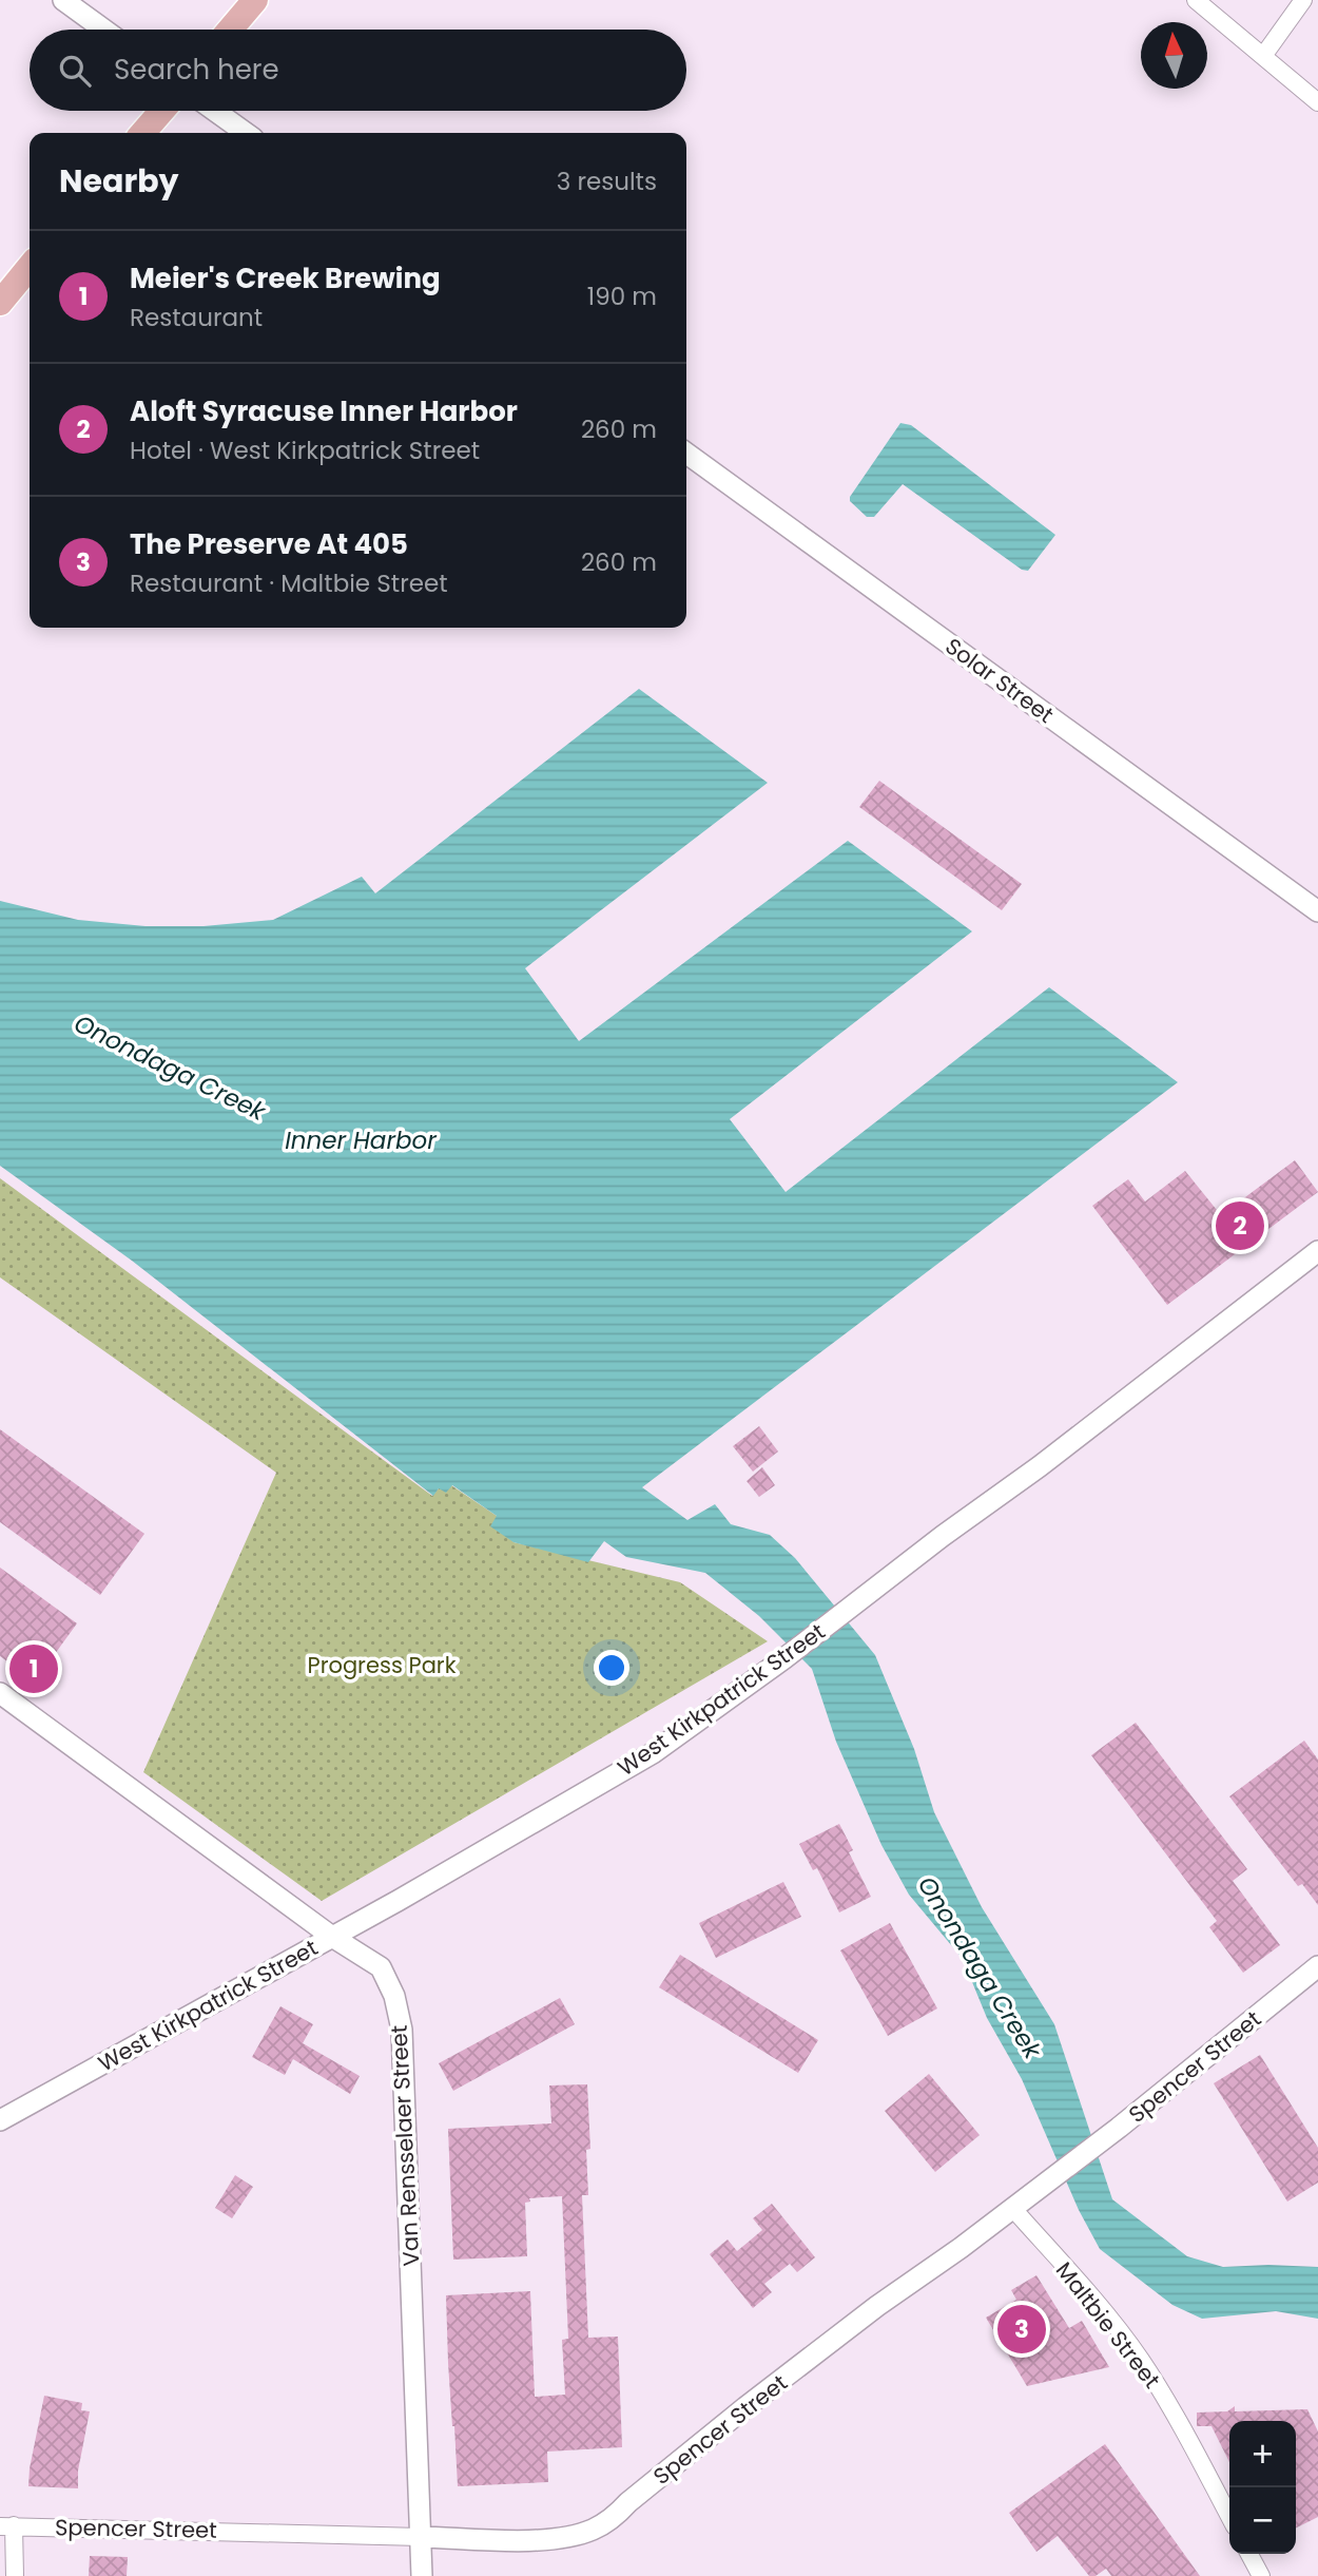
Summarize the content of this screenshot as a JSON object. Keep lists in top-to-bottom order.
{
  "streets": {
    "street": [
      "Solar Street",
      "West Kirkpatrick Street",
      "Spencer Street",
      "Van Rensselaer Street",
      "Maltbie Street"
    ]
  },
  "crossings": [
    ["West Kirkpatrick Street", "Van Rensselaer Street"],
    ["Spencer Street", "Van Rensselaer Street"],
    ["Spencer Street", "Maltbie Street"]
  ],
  "water": ["Onondaga Creek", "Inner Harbor"],
  "parks": ["Progress Park"],
  "north": "top",
  "page": {
    "search": "Search here",
    "heading": ["Nearby", "3 results"],
    "list": [
      {
        "mark": "1",
        "name": "Meier's Creek Brewing",
        "note": "Restaurant",
        "value": "190 m"
      },
      {
        "mark": "2",
        "name": "Aloft Syracuse Inner Harbor",
        "note": "Hotel · West Kirkpatrick Street",
        "value": "260 m"
      },
      {
        "mark": "3",
        "name": "The Preserve At 405",
        "note": "Restaurant · Maltbie Street",
        "value": "260 m"
      }
    ],
    "pins": ["2", "1", "3"],
    "map_buttons": ["+", "−"]
  }
}
